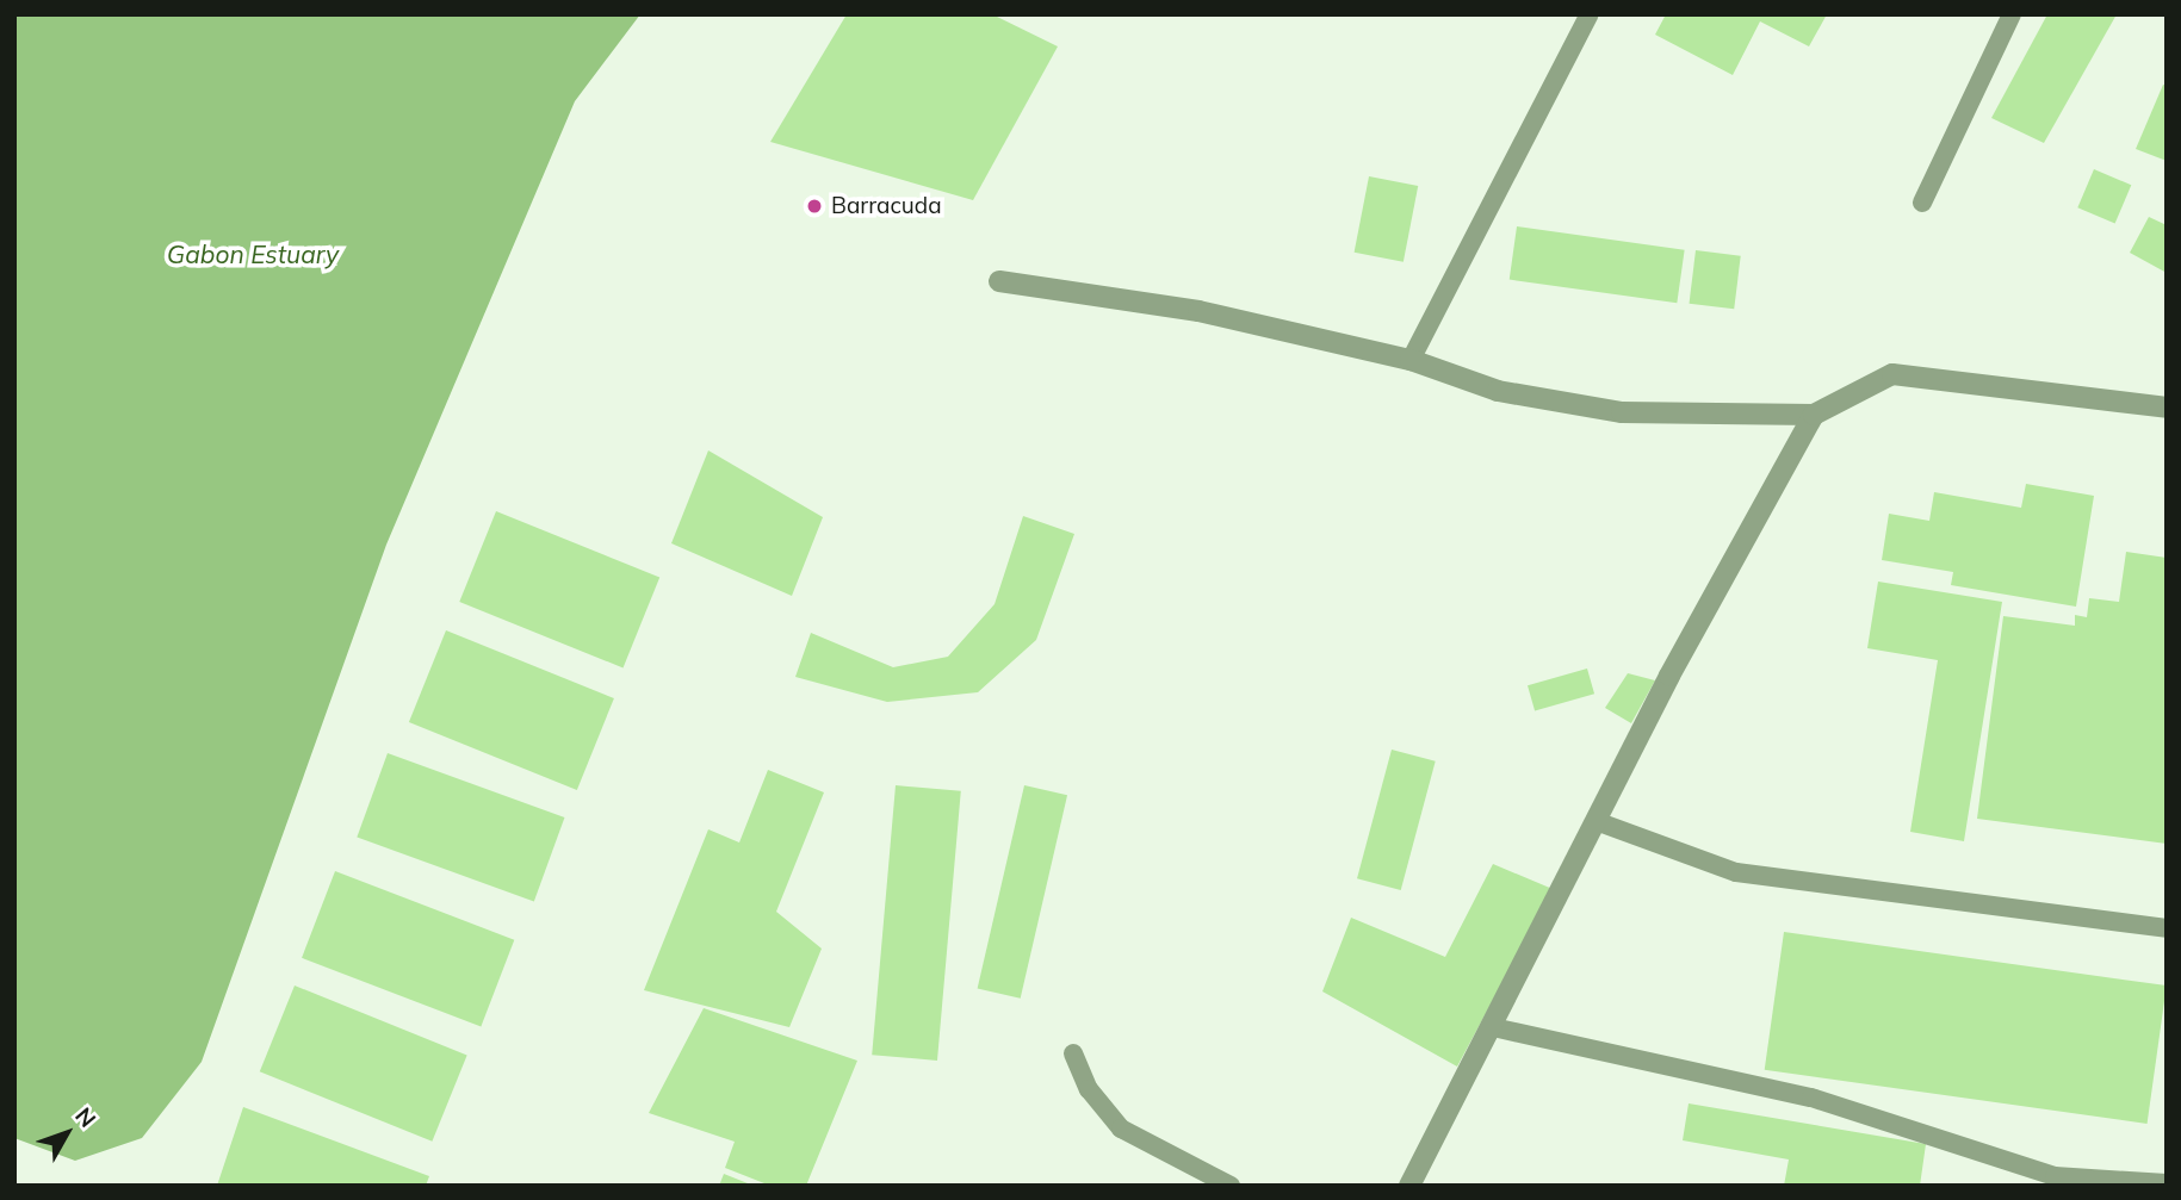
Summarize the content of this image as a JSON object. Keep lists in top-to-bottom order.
{
  "water": ["Gabon Estuary"],
  "places": ["Barracuda"],
  "north": "top right"
}
